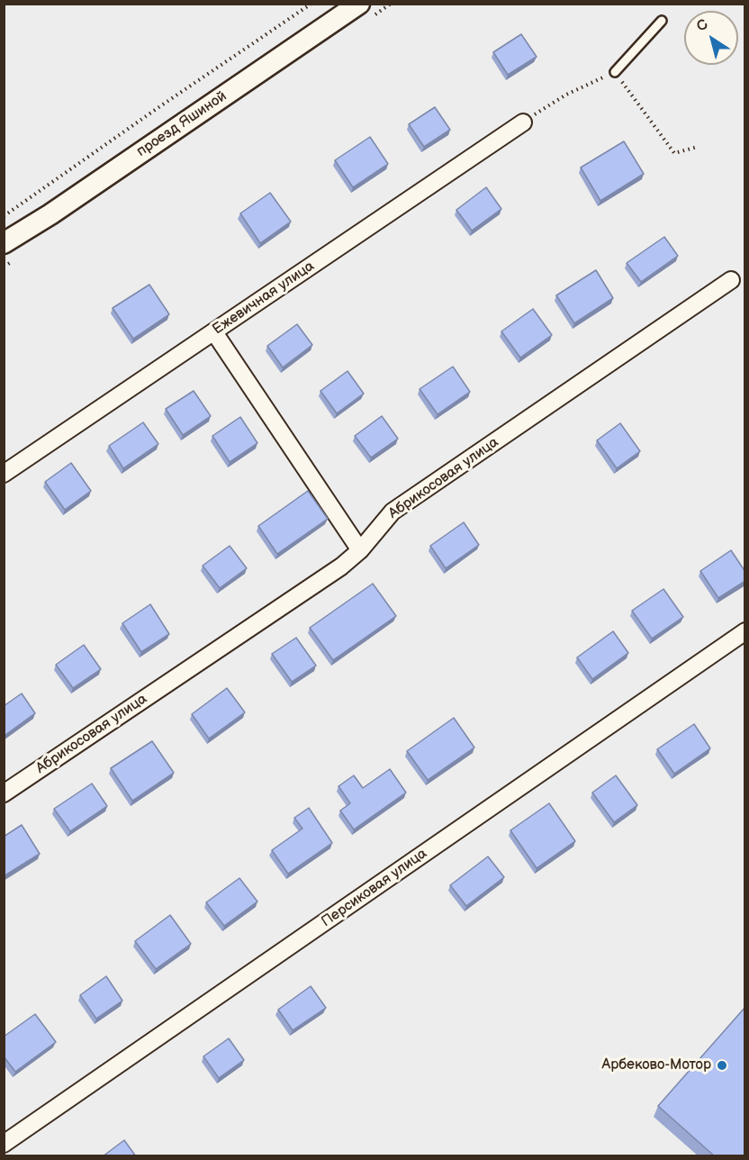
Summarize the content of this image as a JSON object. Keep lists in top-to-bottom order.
{
  "streets": {
    "street": [
      "проезд Яшиной",
      "Ежевичная улица",
      "Абрикосовая улица",
      "Персиковая улица"
    ]
  },
  "places": ["Арбеково-Мотор"],
  "north": "top left"
}
